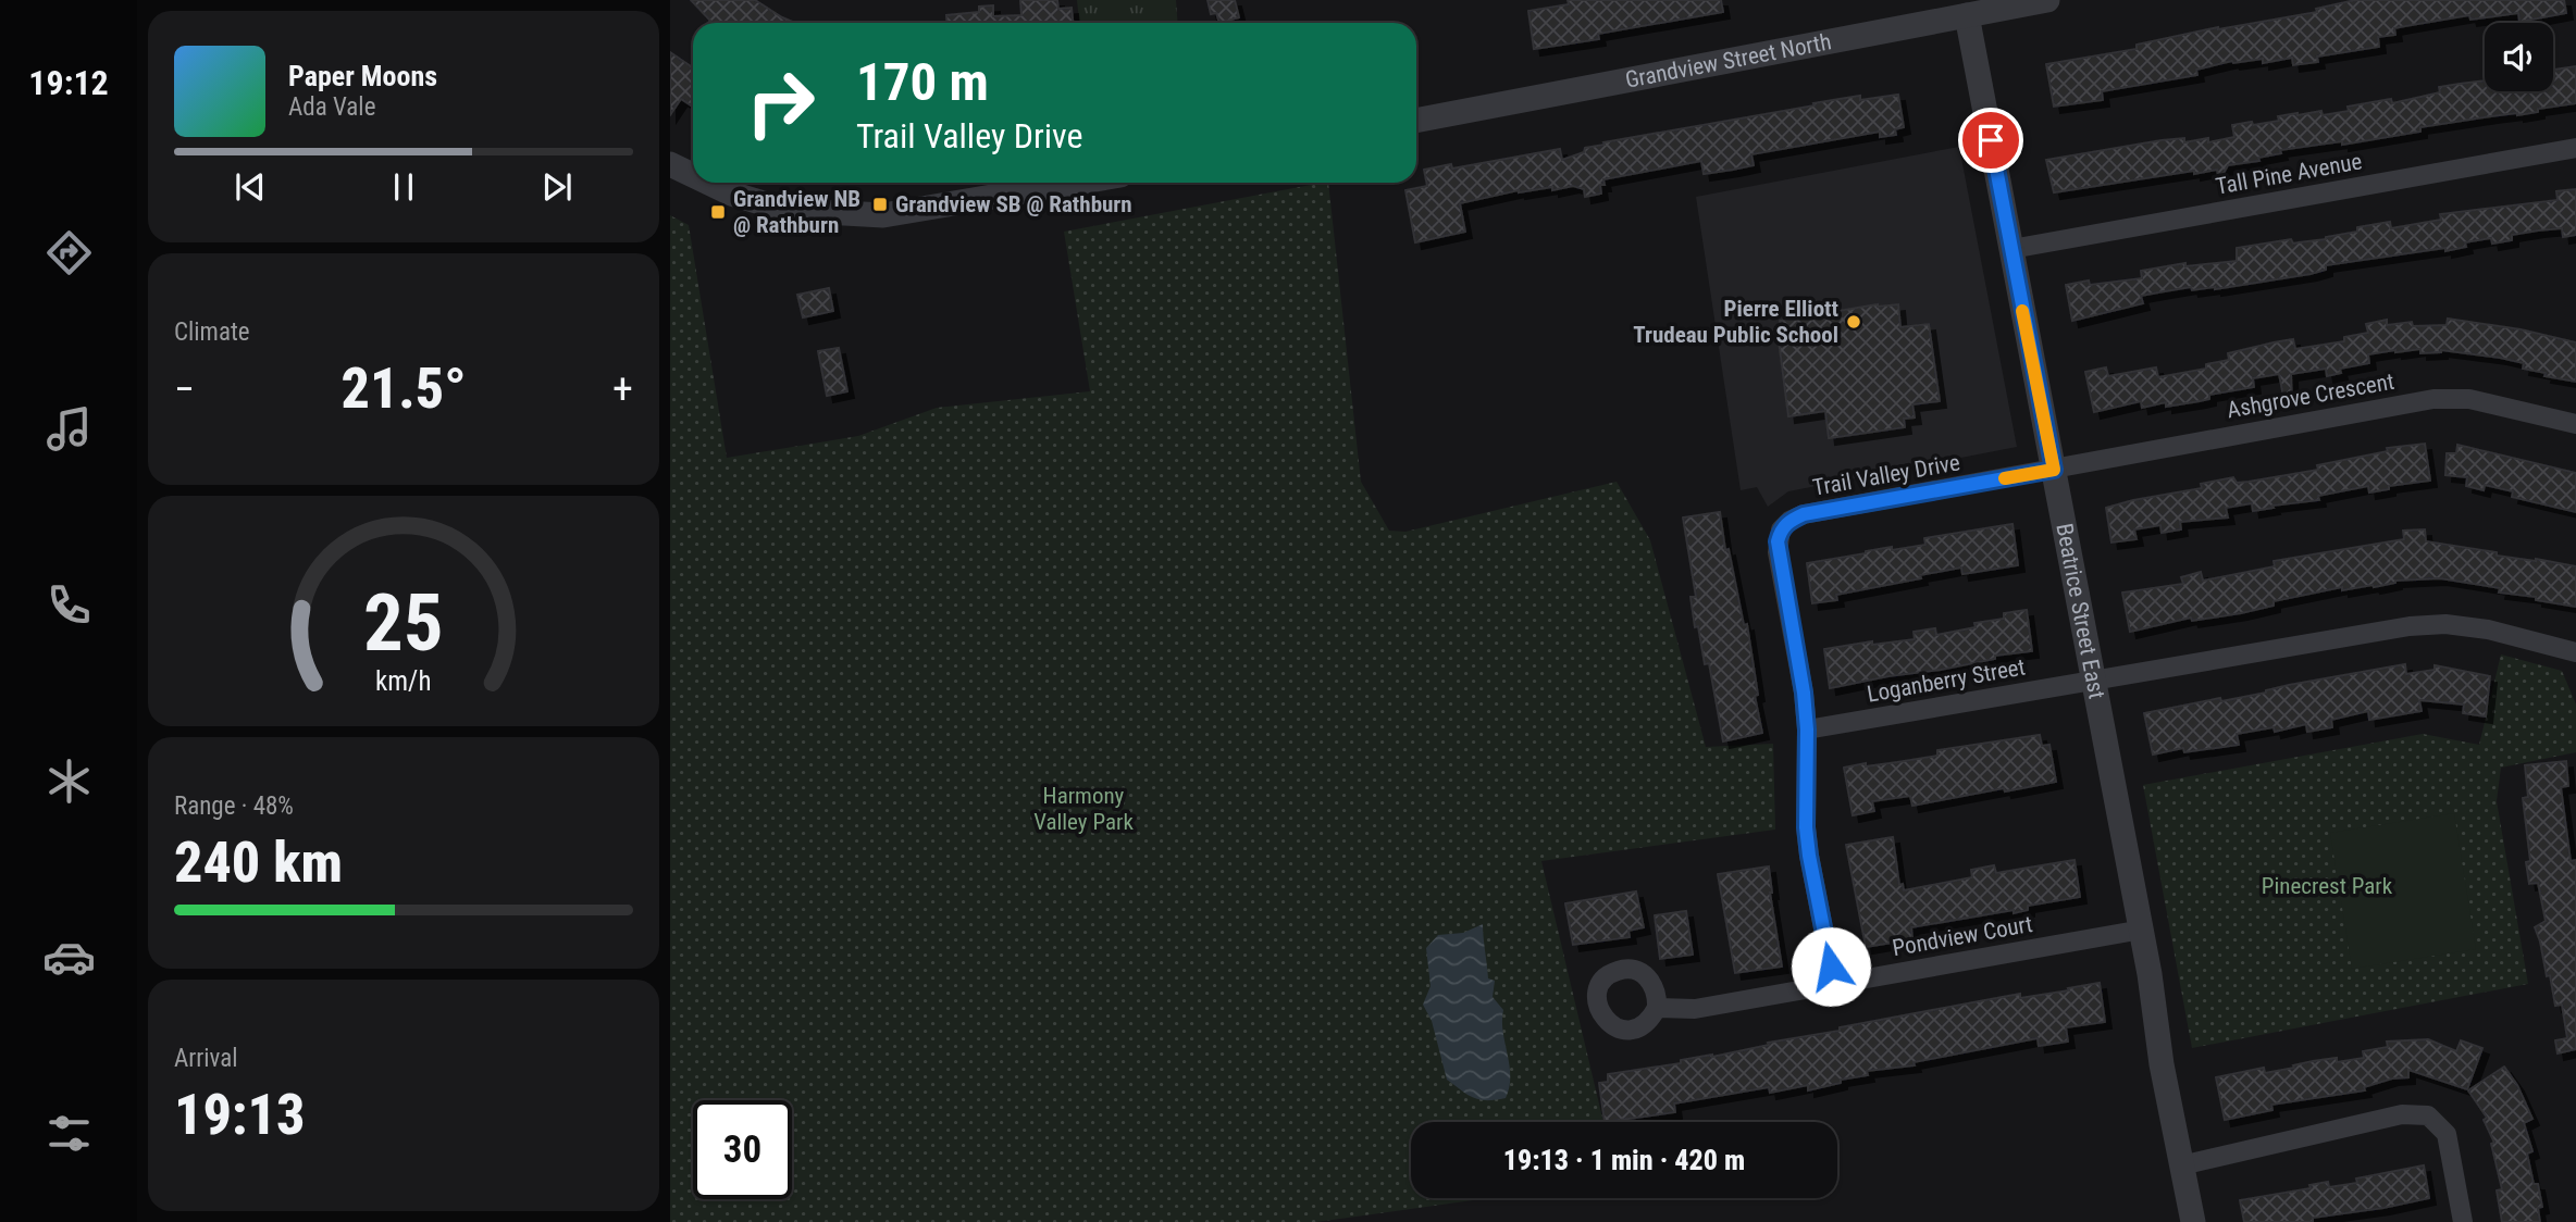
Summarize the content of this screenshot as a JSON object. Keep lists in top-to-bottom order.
{
  "streets": {
    "street": [
      "Grandview Street North",
      "Tall Pine Avenue",
      "Ashgrove Crescent",
      "Trail Valley Drive",
      "Beatrice Street East",
      "Loganberry Street",
      "Pondview Court"
    ]
  },
  "crossings": [
    ["Grandview Street North", "Beatrice Street East"],
    ["Tall Pine Avenue", "Beatrice Street East"],
    ["Ashgrove Crescent", "Trail Valley Drive"],
    ["Ashgrove Crescent", "Beatrice Street East"],
    ["Trail Valley Drive", "Beatrice Street East"],
    ["Trail Valley Drive", "Loganberry Street"],
    ["Trail Valley Drive", "Pondview Court"],
    ["Beatrice Street East", "Loganberry Street"],
    ["Beatrice Street East", "Pondview Court"]
  ],
  "parks": ["Harmony Valley Park", "Pinecrest Park"],
  "places": {
    "transit": ["Grandview SB @ Rathburn", "Grandview NB @ Rathburn"],
    "other": ["Pierre Elliott Trudeau Public School"]
  },
  "page": {
    "tabs": "19:12",
    "turn": ["170 m", "Trail Valley Drive"],
    "song": ["Paper Moons", "Ada Vale"],
    "tile": [
      "Climate",
      ["Range · 48%", "240 km"],
      ["Arrival", "19:13"]
    ],
    "heat": ["−", "21.5°", "+"],
    "limit": "30",
    "trip": "19:13 · 1 min · 420 m",
    "gauge": ["25", "km/h"]
  }
}
